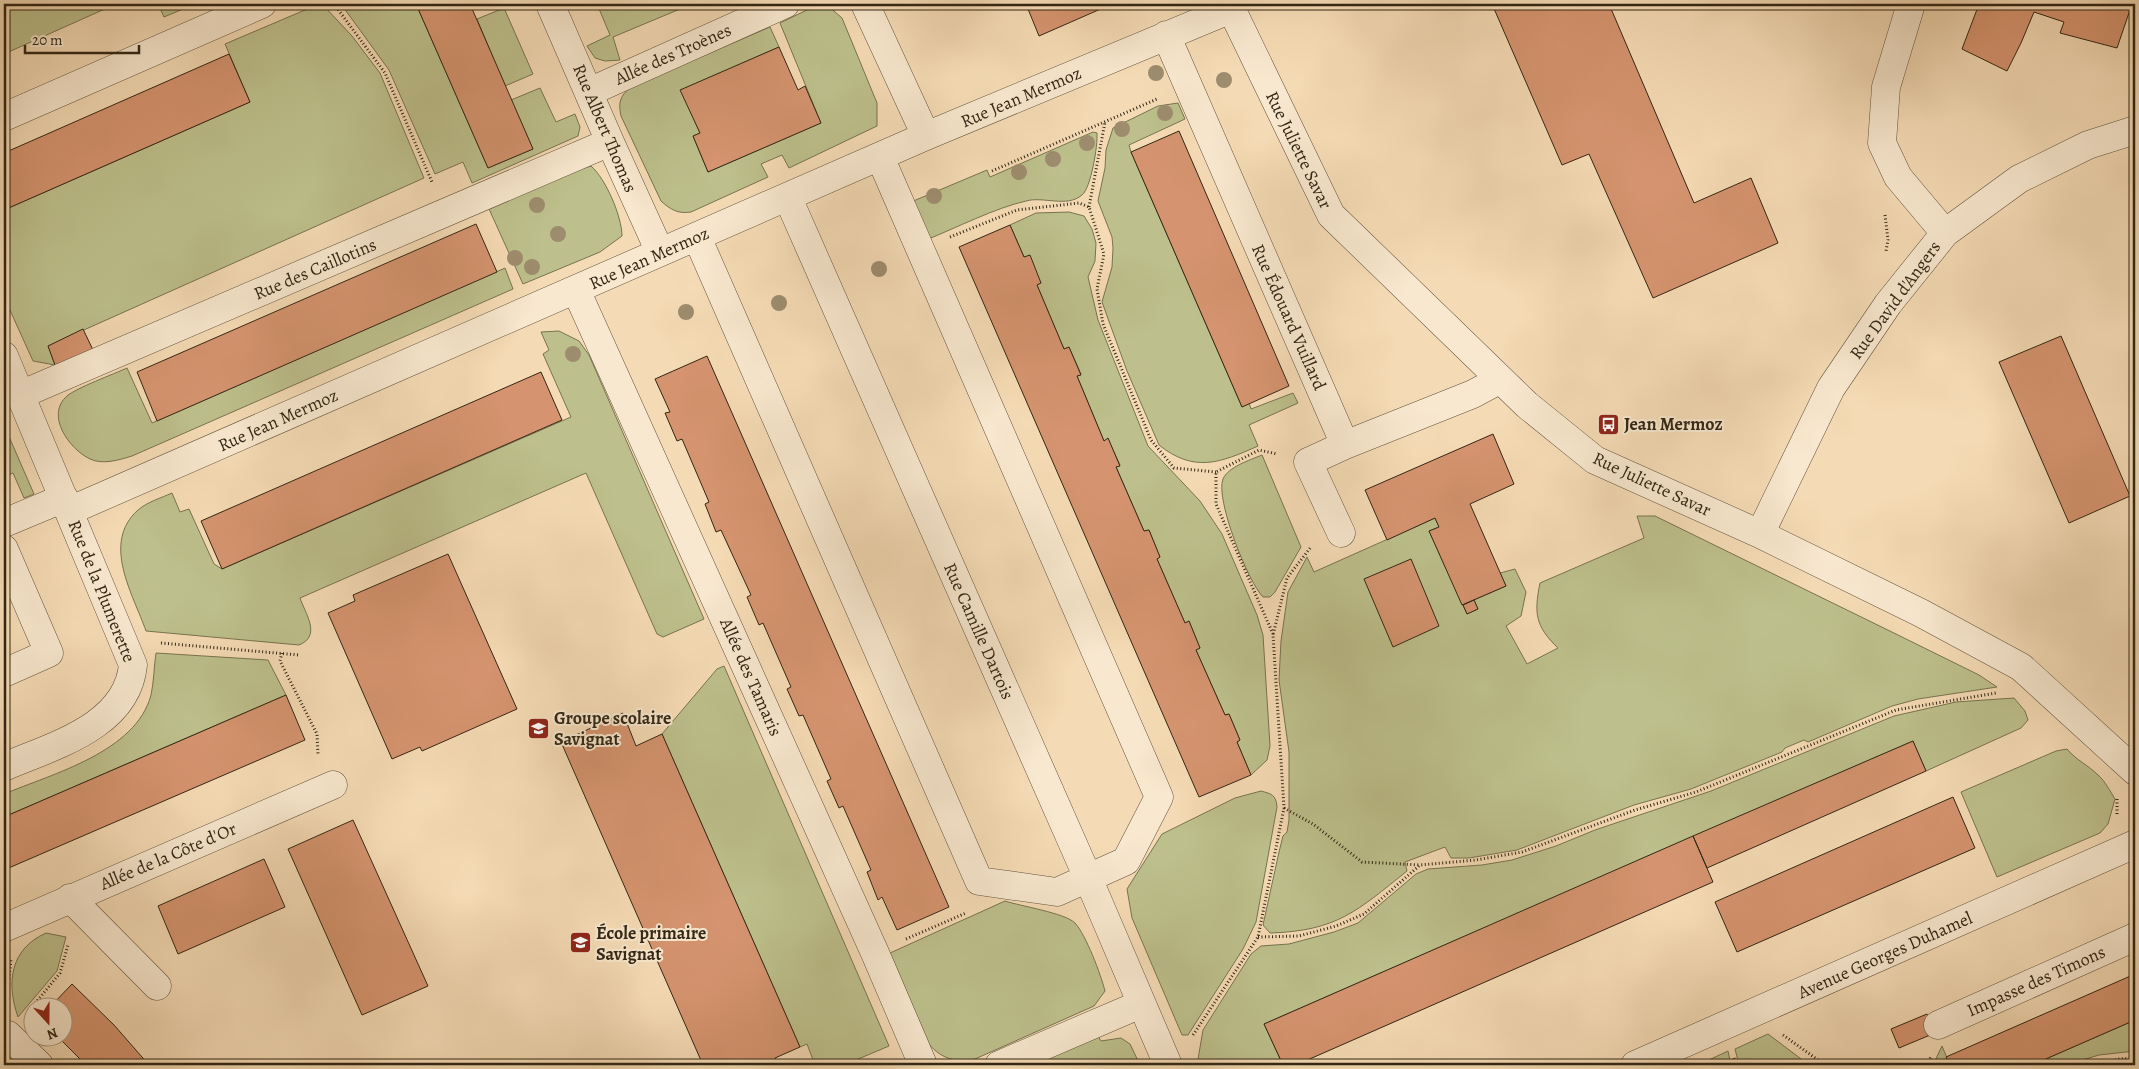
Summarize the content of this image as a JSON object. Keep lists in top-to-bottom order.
{
  "streets": {
    "street": [
      "Allée des Troènes",
      "Rue Jean Mermoz",
      "Rue Albert Thomas",
      "Rue Juliette Savar",
      "Rue des Caillotins",
      "Rue David d'Angers",
      "Rue Édouard Vuillard",
      "Rue de la Plumerette",
      "Rue Camille Dartois",
      "Allée des Tamaris",
      "Allée de la Côte d'Or",
      "Avenue Georges Duhamel",
      "Impasse des Timons"
    ]
  },
  "crossings": [
    ["Allée des Troènes", "Rue Albert Thomas"],
    ["Rue Jean Mermoz", "Rue Albert Thomas"],
    ["Rue Jean Mermoz", "Rue Juliette Savar"],
    ["Rue Jean Mermoz", "Rue Édouard Vuillard"],
    ["Rue Jean Mermoz", "Rue de la Plumerette"],
    ["Rue Jean Mermoz", "Rue Camille Dartois"],
    ["Rue Jean Mermoz", "Allée des Tamaris"],
    ["Rue Albert Thomas", "Rue des Caillotins"],
    ["Rue Juliette Savar", "Rue David d'Angers"],
    ["Rue des Caillotins", "Rue de la Plumerette"]
  ],
  "places": {
    "bus stop": ["Jean Mermoz"],
    "school or university": ["Groupe scolaire Savignat", "École primaire Savignat"]
  },
  "scale_bar": "20 m",
  "north": "bottom"
}
